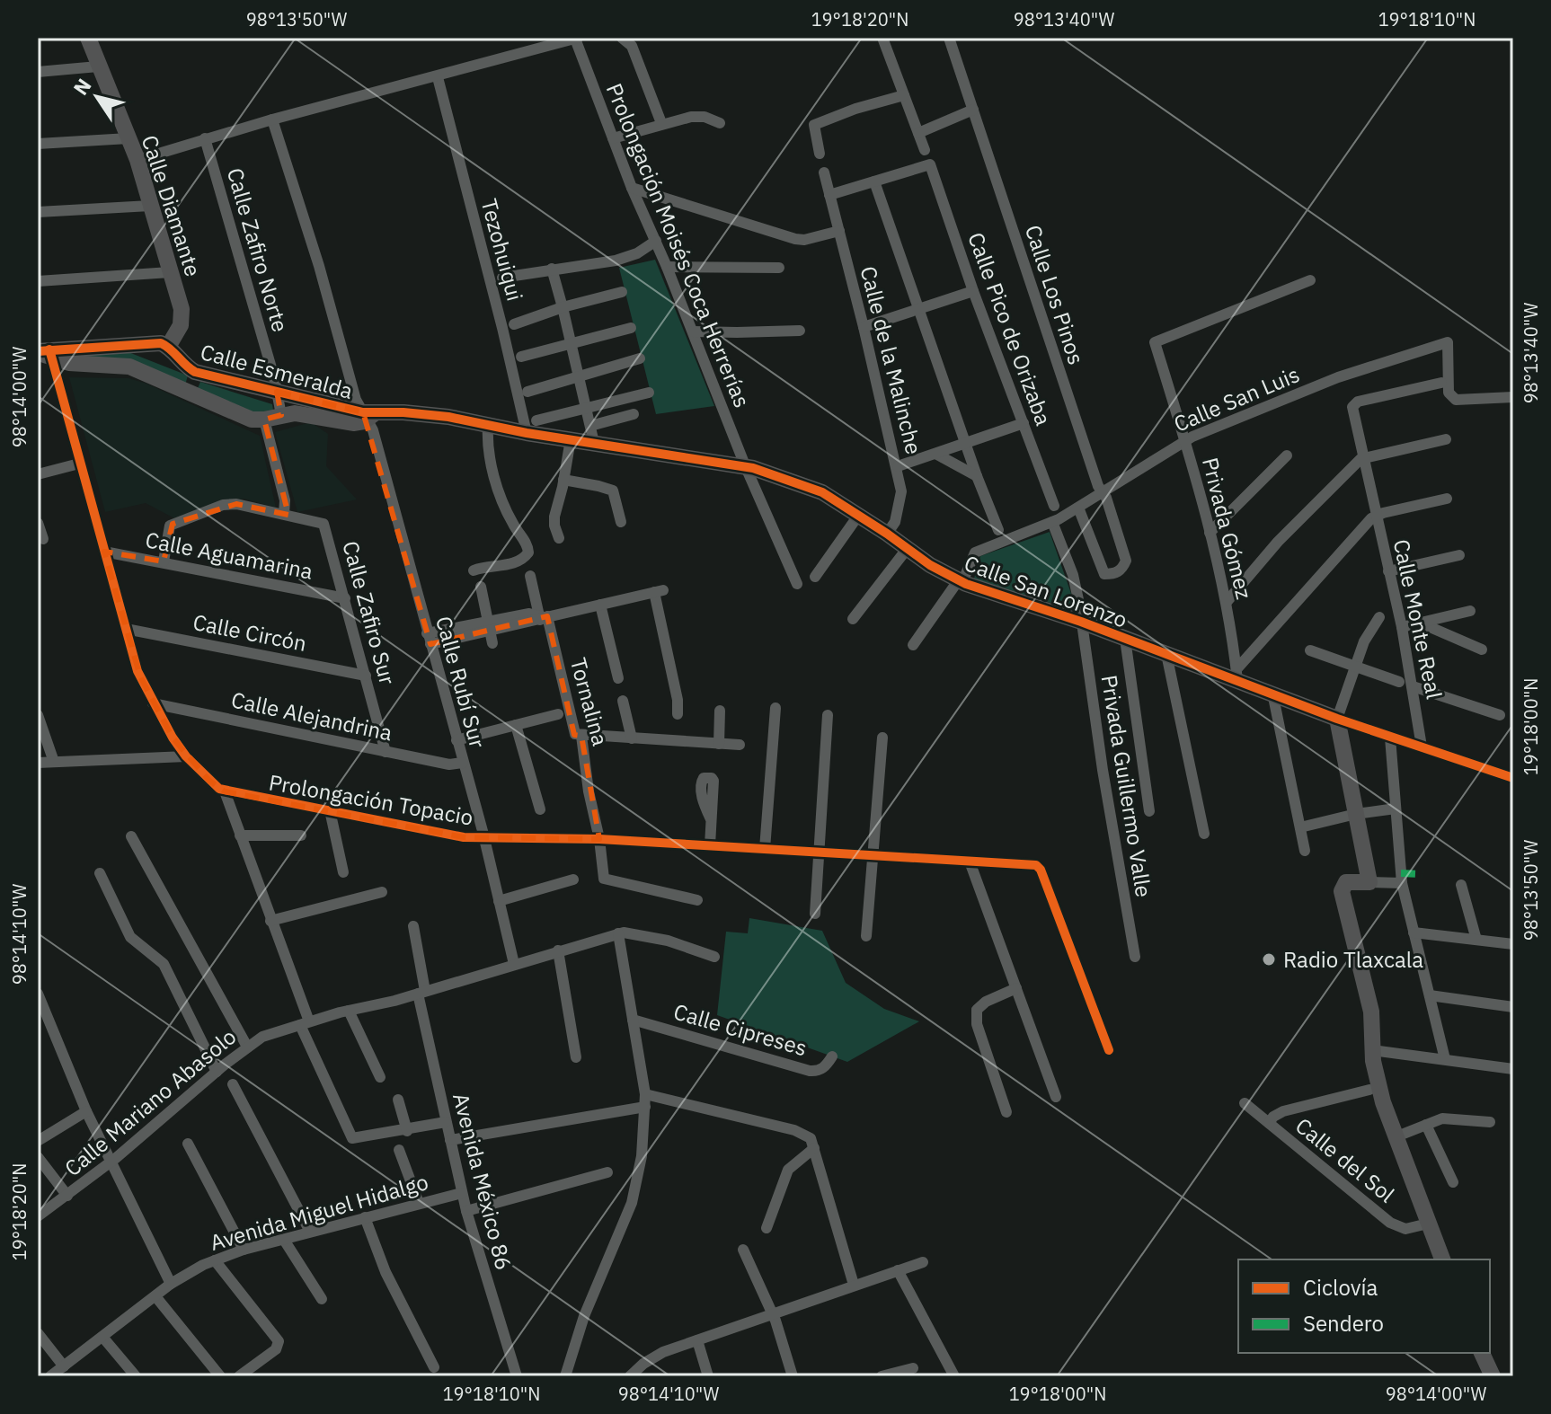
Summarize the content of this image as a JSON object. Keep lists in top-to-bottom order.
{
  "streets": {
    "street": [
      "Calle Diamante",
      "Prolongación Moisés Coca Herrerías",
      "Calle Zafiro Norte",
      "Tezohuiqui",
      "Calle Los Pinos",
      "Calle Pico de Orizaba",
      "Calle de la Malinche",
      "Calle Esmeralda",
      "Calle San Luis",
      "Privada Gómez",
      "Calle Aguamarina",
      "Calle San Lorenzo",
      "Calle Zafiro Sur",
      "Calle Monte Real",
      "Calle Circón",
      "Calle Rubí Sur",
      "Tornalina",
      "Calle Alejandrina",
      "Privada Guillermo Valle",
      "Prolongación Topacio",
      "Calle Cipreses",
      "Calle Mariano Abasolo",
      "Calle del Sol",
      "Avenida México 86",
      "Avenida Miguel Hidalgo"
    ]
  },
  "crossings": [
    ["Calle Diamante", "Calle Esmeralda"],
    ["Prolongación Moisés Coca Herrerías", "Calle San Lorenzo"],
    ["Calle Zafiro Norte", "Calle Esmeralda"],
    ["Tezohuiqui", "Calle San Lorenzo"],
    ["Calle Los Pinos", "Calle San Luis"],
    ["Calle de la Malinche", "Calle San Lorenzo"],
    ["Calle Esmeralda", "Calle San Lorenzo"],
    ["Calle Esmeralda", "Calle Rubí Sur"],
    ["Calle San Luis", "Privada Gómez"],
    ["Calle San Luis", "Calle San Lorenzo"],
    ["Calle San Luis", "Privada Guillermo Valle"],
    ["Privada Gómez", "Calle San Lorenzo"],
    ["Calle Aguamarina", "Calle Zafiro Sur"],
    ["Calle San Lorenzo", "Calle Rubí Sur"],
    ["Calle San Lorenzo", "Privada Guillermo Valle"],
    ["Calle Zafiro Sur", "Calle Circón"],
    ["Calle Zafiro Sur", "Calle Alejandrina"],
    ["Calle Rubí Sur", "Calle Alejandrina"],
    ["Calle Rubí Sur", "Prolongación Topacio"],
    ["Calle Rubí Sur", "Calle Mariano Abasolo"],
    ["Tornalina", "Prolongación Topacio"],
    ["Calle Mariano Abasolo", "Avenida México 86"],
    ["Avenida México 86", "Avenida Miguel Hidalgo"]
  ],
  "places": ["Radio Tlaxcala"],
  "legend": ["Ciclovía", "Sendero"],
  "north": "top left",
  "coordinates": [
    "98°13'50\"W",
    "19°18'20\"N",
    "98°13'40\"W",
    "19°18'10\"N",
    "98°14'00\"W",
    "19°18'00\"N",
    "98°14'10\"W"
  ]
}
